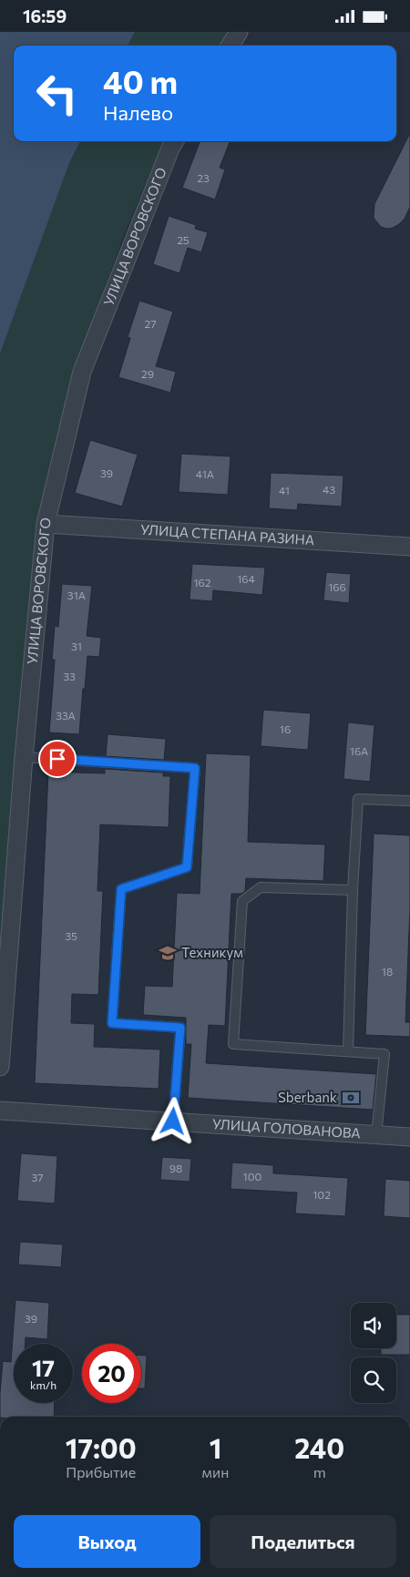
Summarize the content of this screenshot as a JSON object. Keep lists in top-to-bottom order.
{
  "streets": {
    "street": ["УЛИЦА ВОРОВСКОГО", "УЛИЦА СТЕПАНА РАЗИНА", "УЛИЦА ГОЛОВАНОВА"]
  },
  "crossings": [
    ["УЛИЦА ВОРОВСКОГО", "УЛИЦА СТЕПАНА РАЗИНА"]
  ],
  "places": {
    "school or university": ["Техникум"],
    "bank": ["Sberbank"]
  },
  "house_numbers": [
    "23",
    "25",
    "27",
    "29",
    "39",
    "41А",
    "43",
    "41",
    "164",
    "162",
    "166",
    "31А",
    "31",
    "33",
    "33А",
    "16",
    "16А",
    "35",
    "18",
    "98",
    "100",
    "37",
    "102",
    "39"
  ],
  "page": {
    "status": "16:59",
    "turn": ["40 m", "Налево"],
    "speed": "17 km/h",
    "limit": "20",
    "eta": [
      "17:00",
      "Прибытие",
      "1",
      "мин",
      "240",
      "m"
    ],
    "buttons": ["Выход", "Поделиться"]
  }
}
